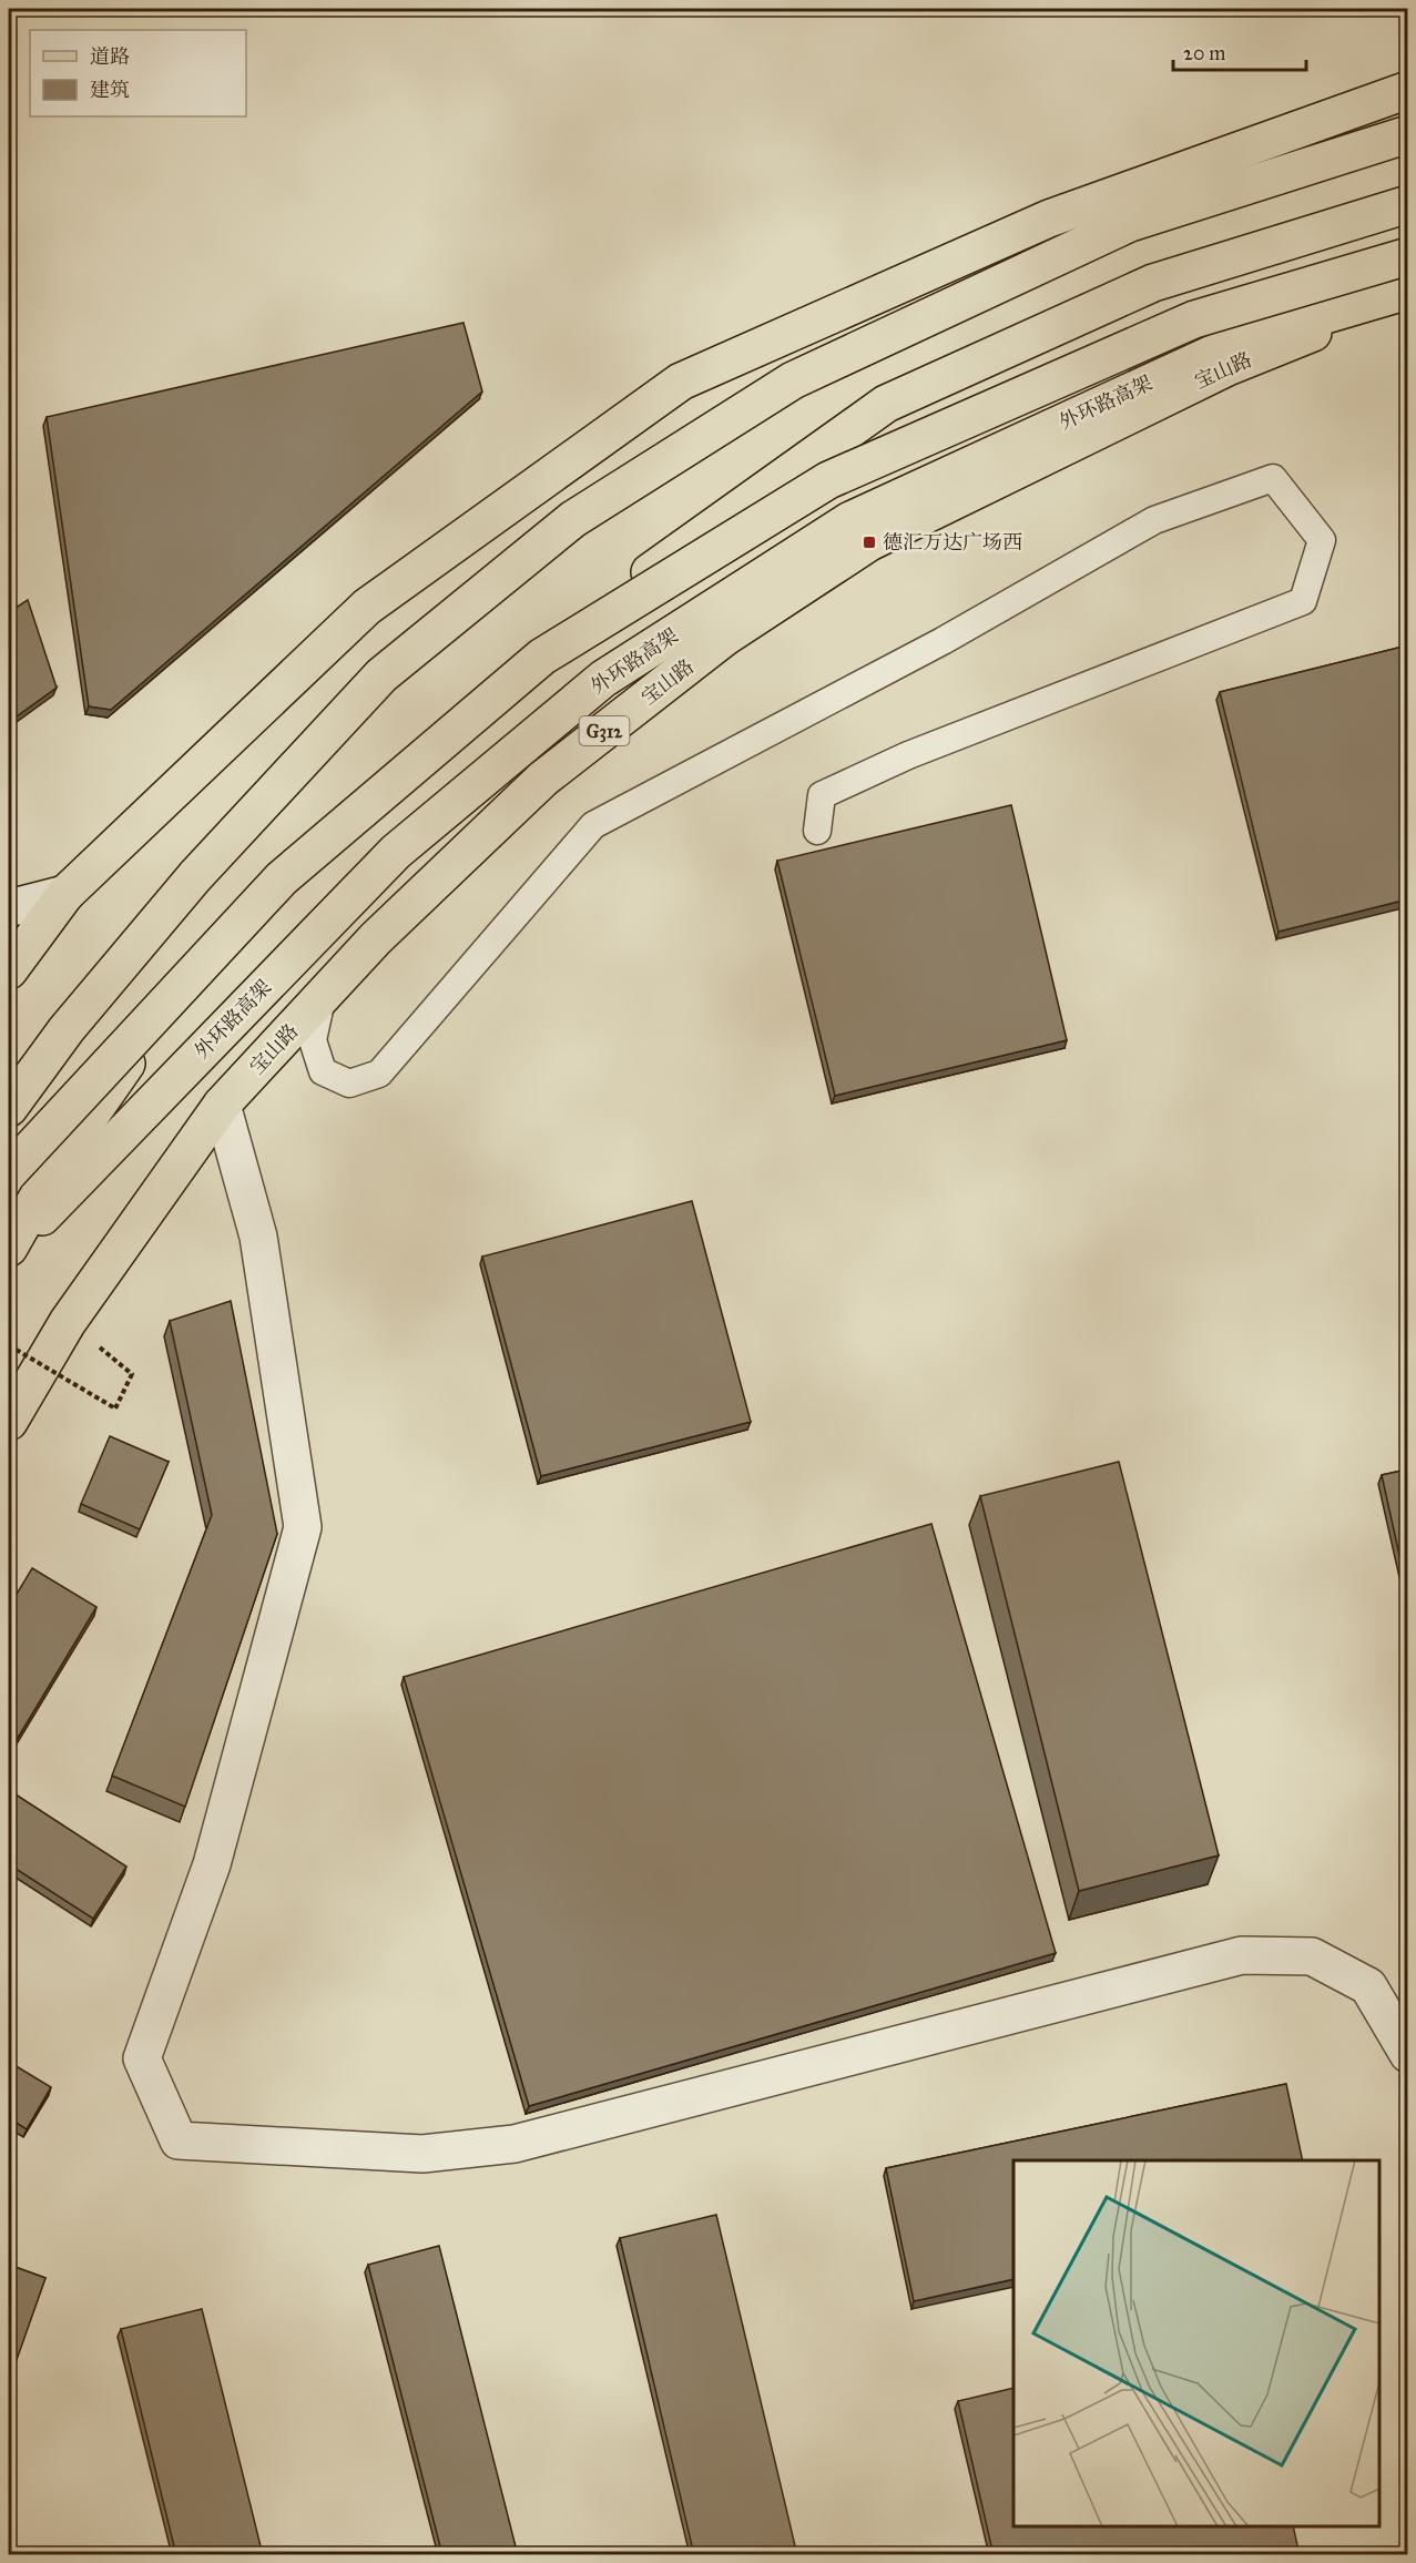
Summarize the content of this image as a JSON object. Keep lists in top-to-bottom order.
{
  "streets": {
    "main road": ["宝山路", "外环路高架", "G312"]
  },
  "crossings": [
    ["宝山路", "外环路高架"]
  ],
  "places": {
    "transit": ["德汇万达广场西"]
  },
  "legend": ["道路", "建筑"],
  "scale_bar": "20 m"
}
